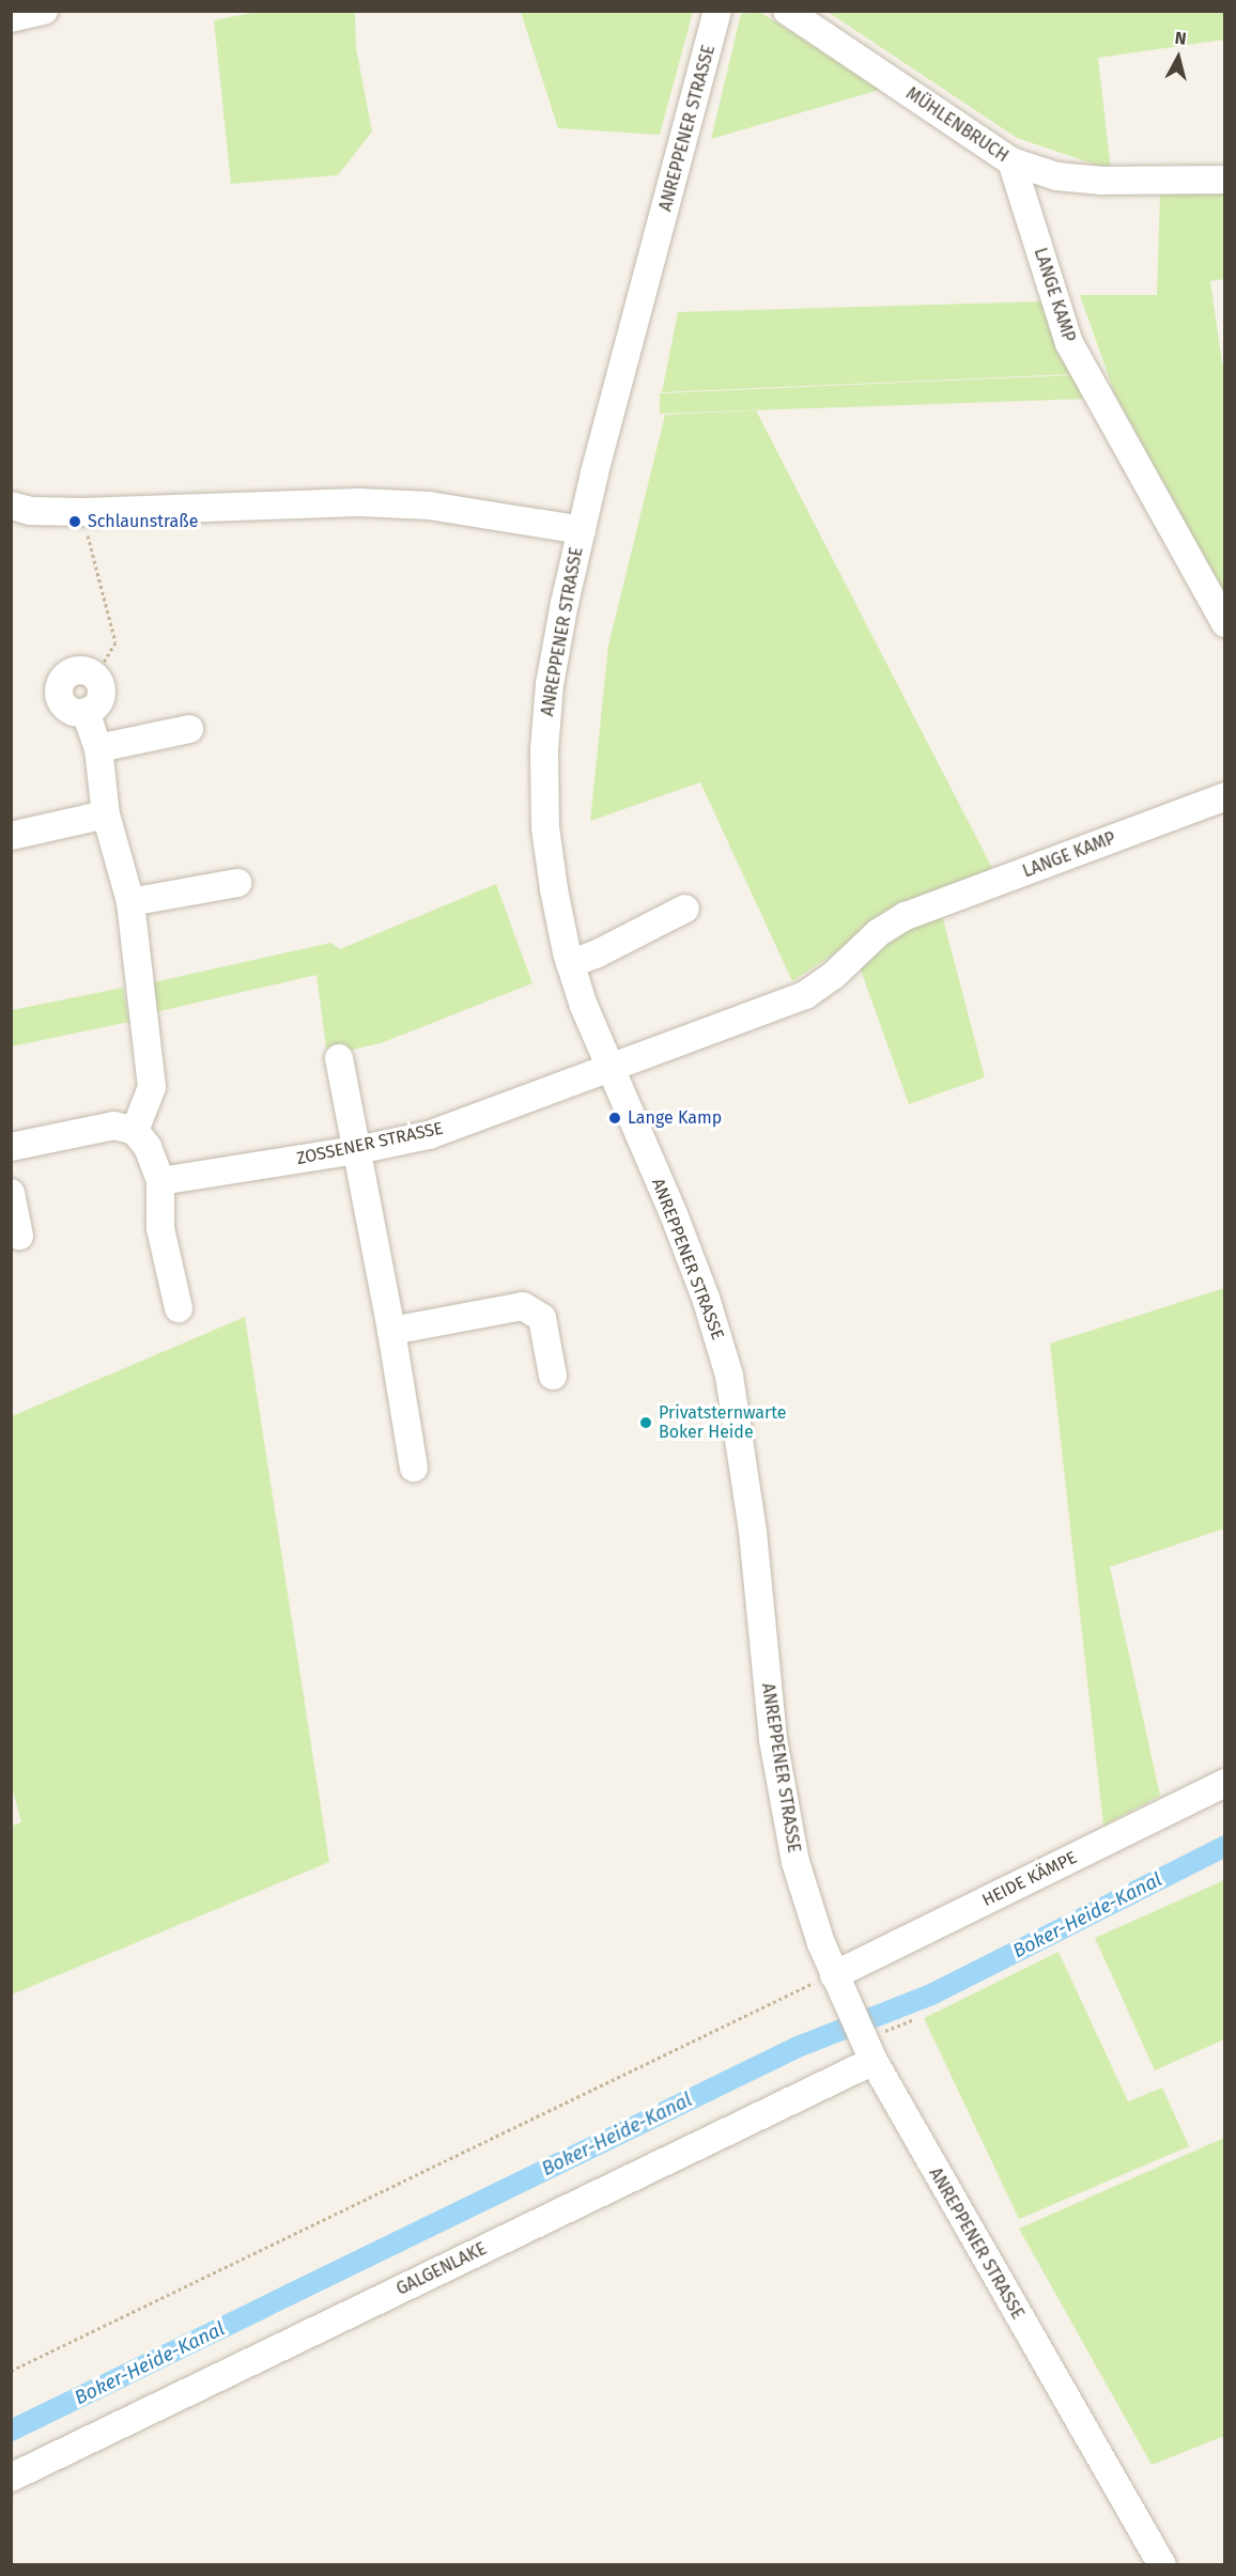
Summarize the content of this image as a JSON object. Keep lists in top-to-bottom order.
{
  "streets": {
    "street": [
      "MÜHLENBRUCH",
      "ANREPPENER STRASSE",
      "LANGE KAMP",
      "ZOSSENER STRASSE",
      "HEIDE KÄMPE",
      "GALGENLAKE"
    ]
  },
  "crossings": [
    ["MÜHLENBRUCH", "LANGE KAMP"],
    ["ANREPPENER STRASSE", "LANGE KAMP"],
    ["ANREPPENER STRASSE", "ZOSSENER STRASSE"],
    ["ANREPPENER STRASSE", "HEIDE KÄMPE"],
    ["ANREPPENER STRASSE", "GALGENLAKE"],
    ["LANGE KAMP", "ZOSSENER STRASSE"]
  ],
  "water": ["Boker-Heide-Kanal"],
  "places": ["Schlaunstraße", "Lange Kamp", "Privatsternwarte Boker Heide"],
  "north": "top"
}
